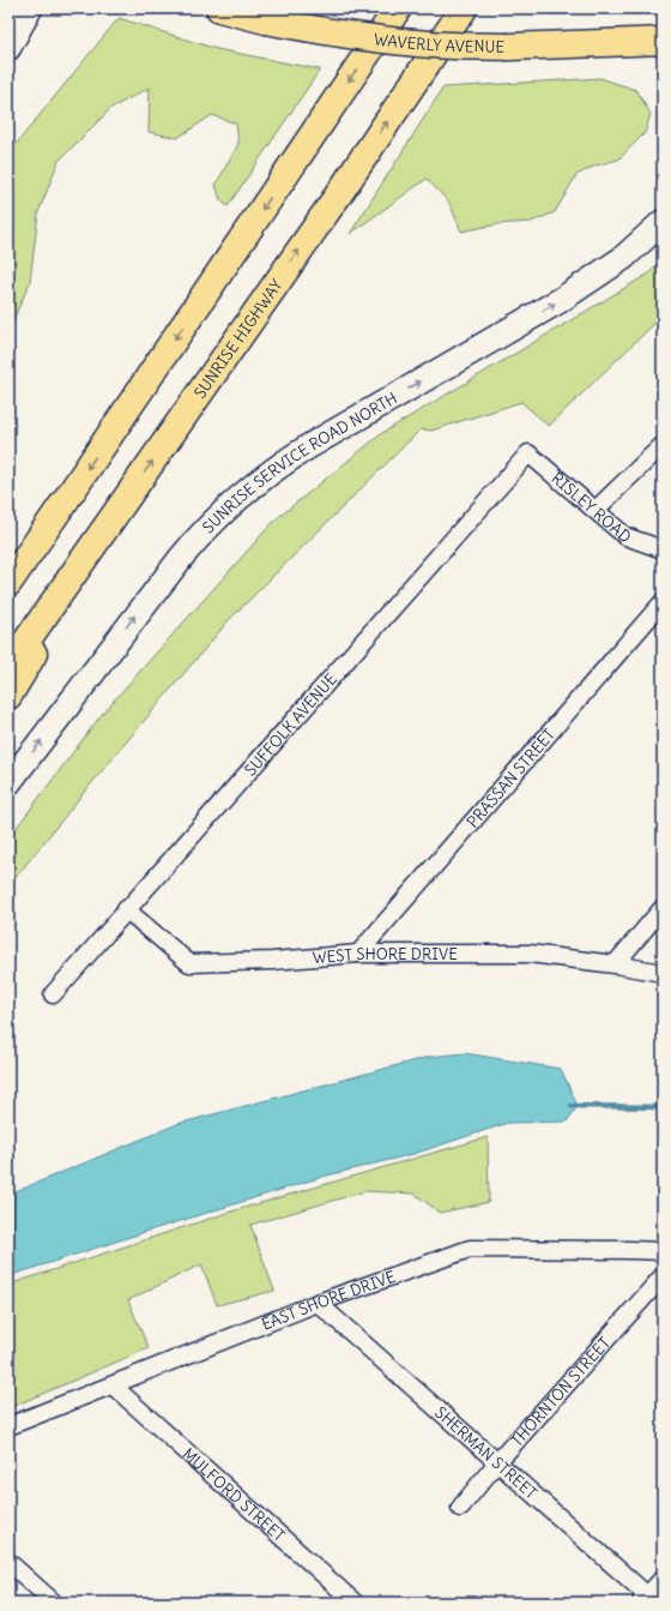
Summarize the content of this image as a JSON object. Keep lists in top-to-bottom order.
{
  "streets": {
    "main road": ["WAVERLY AVENUE", "SUNRISE HIGHWAY", "SUNRISE SERVICE ROAD NORTH"],
    "street": [
      "RISLEY ROAD",
      "SUFFOLK AVENUE",
      "PRASSAN STREET",
      "WEST SHORE DRIVE",
      "EAST SHORE DRIVE",
      "THORNTON STREET",
      "SHERMAN STREET",
      "MULFORD STREET"
    ]
  },
  "crossings": [
    ["RISLEY ROAD", "SUFFOLK AVENUE"],
    ["SUFFOLK AVENUE", "WEST SHORE DRIVE"],
    ["PRASSAN STREET", "WEST SHORE DRIVE"],
    ["EAST SHORE DRIVE", "SHERMAN STREET"],
    ["EAST SHORE DRIVE", "MULFORD STREET"],
    ["THORNTON STREET", "SHERMAN STREET"]
  ]
}
